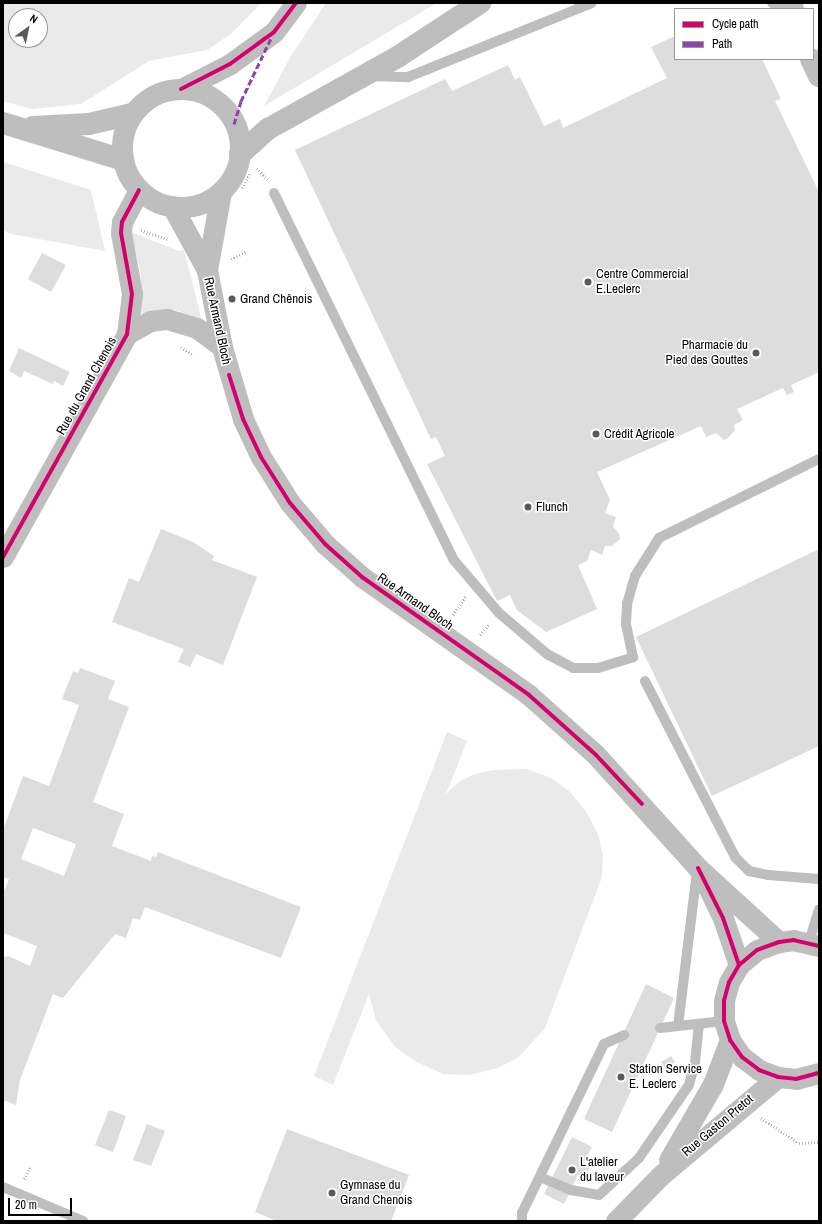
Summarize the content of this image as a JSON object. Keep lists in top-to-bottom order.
{
  "streets": {
    "street": ["Rue Armand Bloch", "Rue du Grand Chenois", "Rue Gaston Pretot"]
  },
  "crossings": [
    ["Rue Armand Bloch", "Rue du Grand Chenois"],
    ["Rue Armand Bloch", "Rue Gaston Pretot"]
  ],
  "places": [
    "Centre Commercial E.Leclerc",
    "Grand Chênois",
    "Pharmacie du Pied des Gouttes",
    "Crédit Agricole",
    "Flunch",
    "Station Service E. Leclerc",
    "L'atelier du laveur",
    "Gymnase du Grand Chenois"
  ],
  "legend": ["Cycle path", "Path"],
  "scale_bar": "20 m",
  "north": "top right"
}
